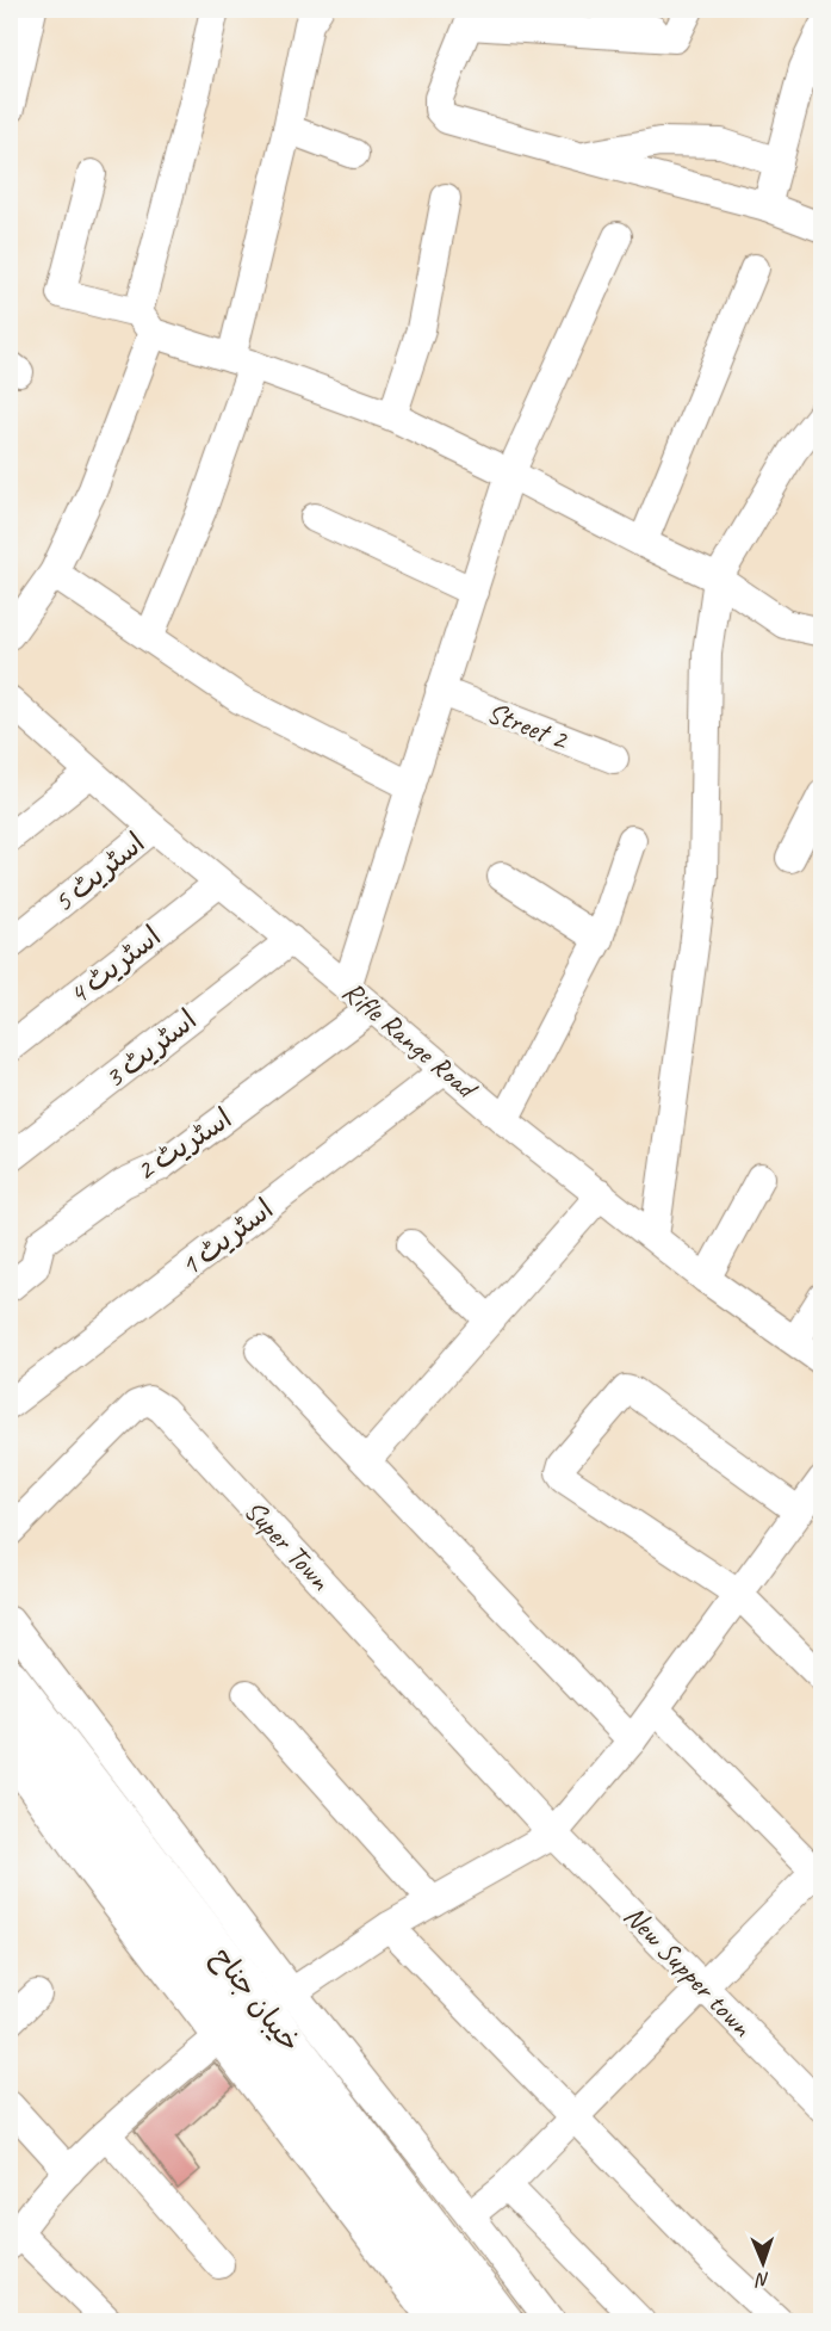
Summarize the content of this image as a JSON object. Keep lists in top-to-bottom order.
{
  "streets": {
    "main road": ["خیبان جناح"],
    "street": [
      "Street 2",
      "اسٹریٹ 5",
      "اسٹریٹ 4",
      "Rifle Range Road",
      "اسٹریٹ 3",
      "اسٹریٹ 2",
      "اسٹریٹ 1",
      "Super Town",
      "New Supper town"
    ]
  },
  "crossings": [
    ["اسٹریٹ 5", "Rifle Range Road"],
    ["اسٹریٹ 4", "Rifle Range Road"],
    ["Rifle Range Road", "اسٹریٹ 3"],
    ["Rifle Range Road", "اسٹریٹ 2"],
    ["Rifle Range Road", "اسٹریٹ 1"],
    ["Super Town", "New Supper town"]
  ],
  "north": "bottom"
}
